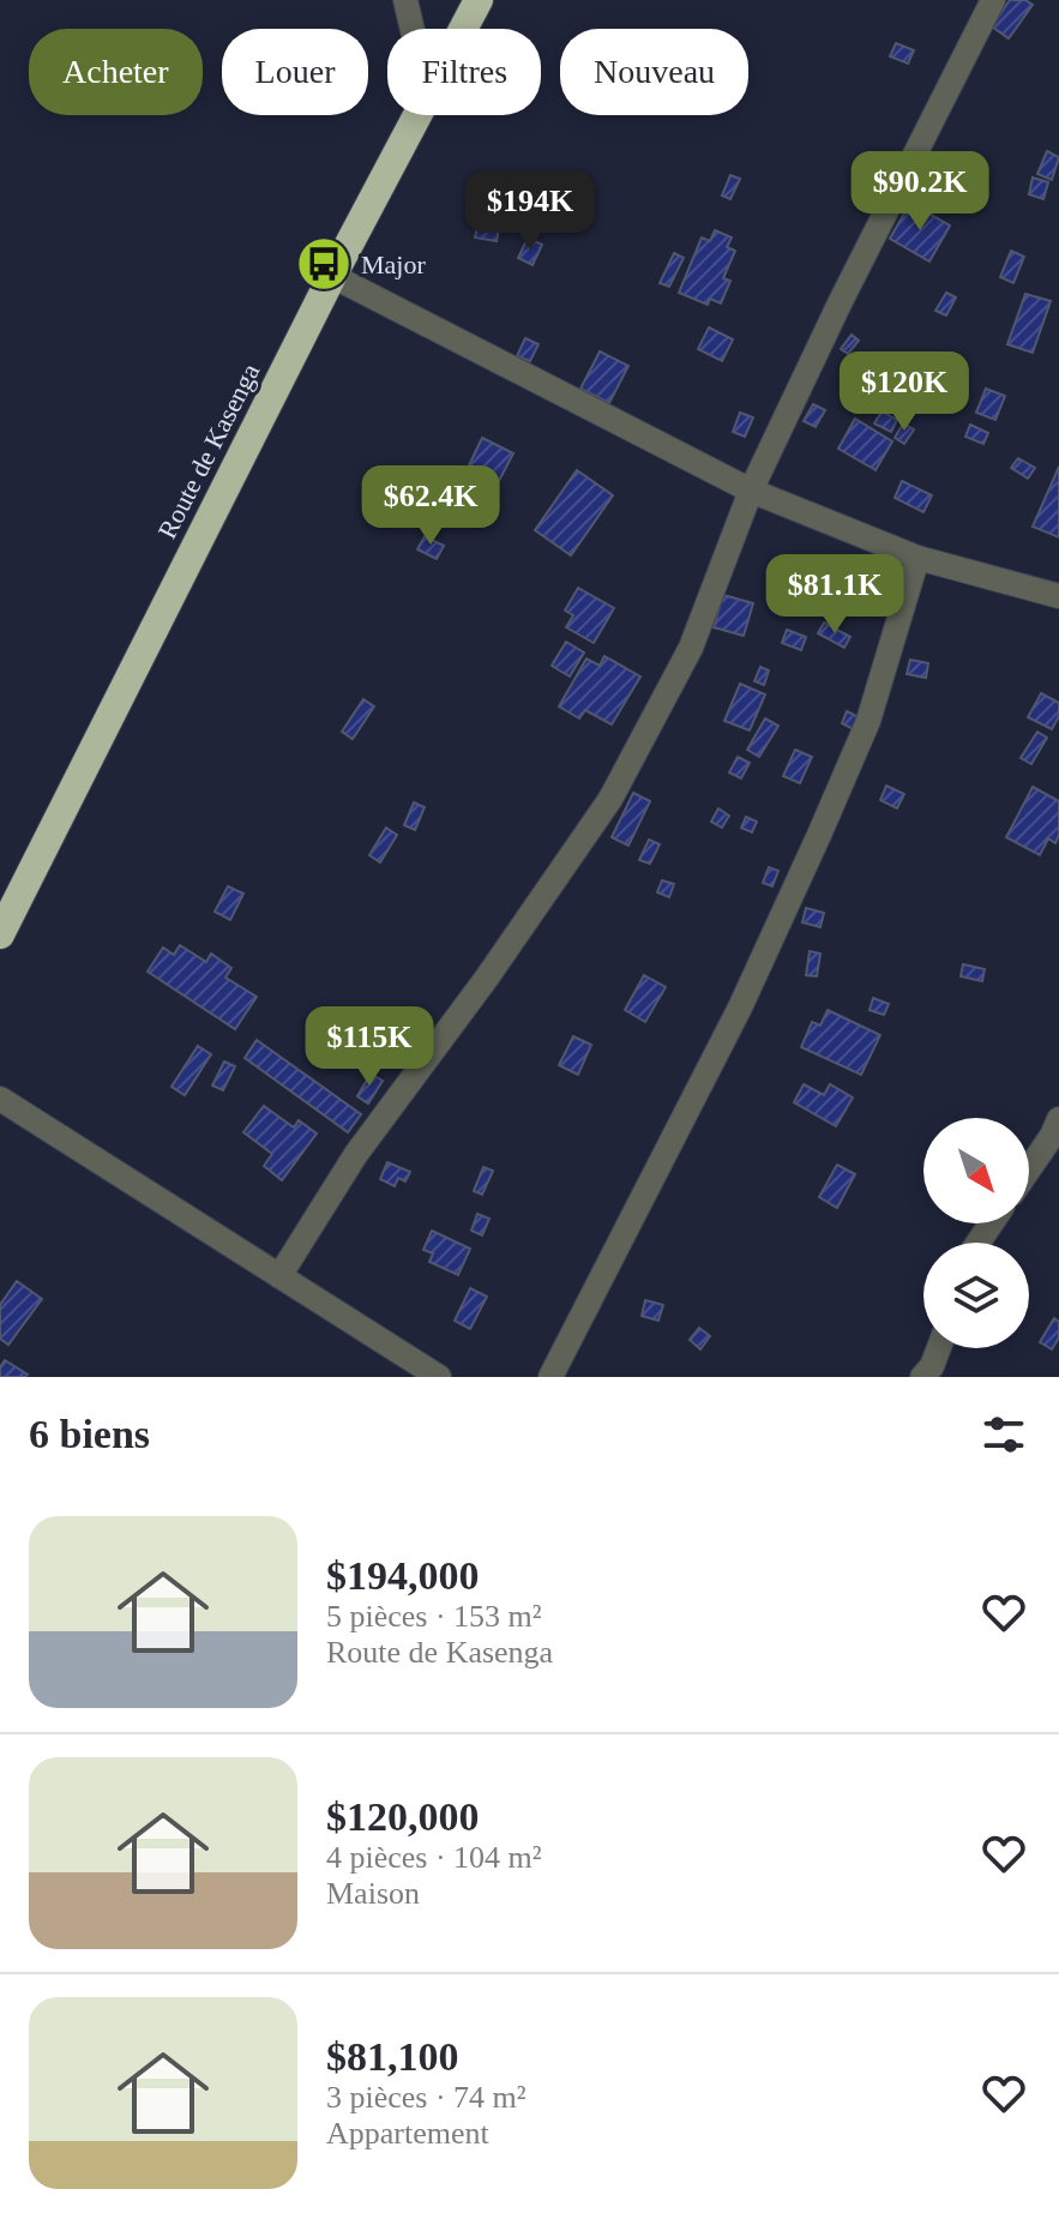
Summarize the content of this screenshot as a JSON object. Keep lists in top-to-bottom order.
{
  "streets": {
    "highway": ["Route de Kasenga"]
  },
  "places": {
    "bus stop": ["Major"]
  },
  "north": "bottom right",
  "page": {
    "chip": [
      "Acheter",
      "Louer",
      "Filtres",
      "Nouveau"
    ],
    "price": [
      "$90.2K",
      "$194K",
      "$120K",
      "$62.4K",
      "$81.1K",
      "$115K"
    ],
    "heading": "6 biens",
    "list": [
      {
        "name": "$194,000",
        "note": "5 pièces · 153 m² · Route de Kasenga"
      },
      {
        "name": "$120,000",
        "note": "4 pièces · 104 m² · Maison"
      },
      {
        "name": "$81,100",
        "note": "3 pièces · 74 m² · Appartement"
      }
    ]
  }
}
